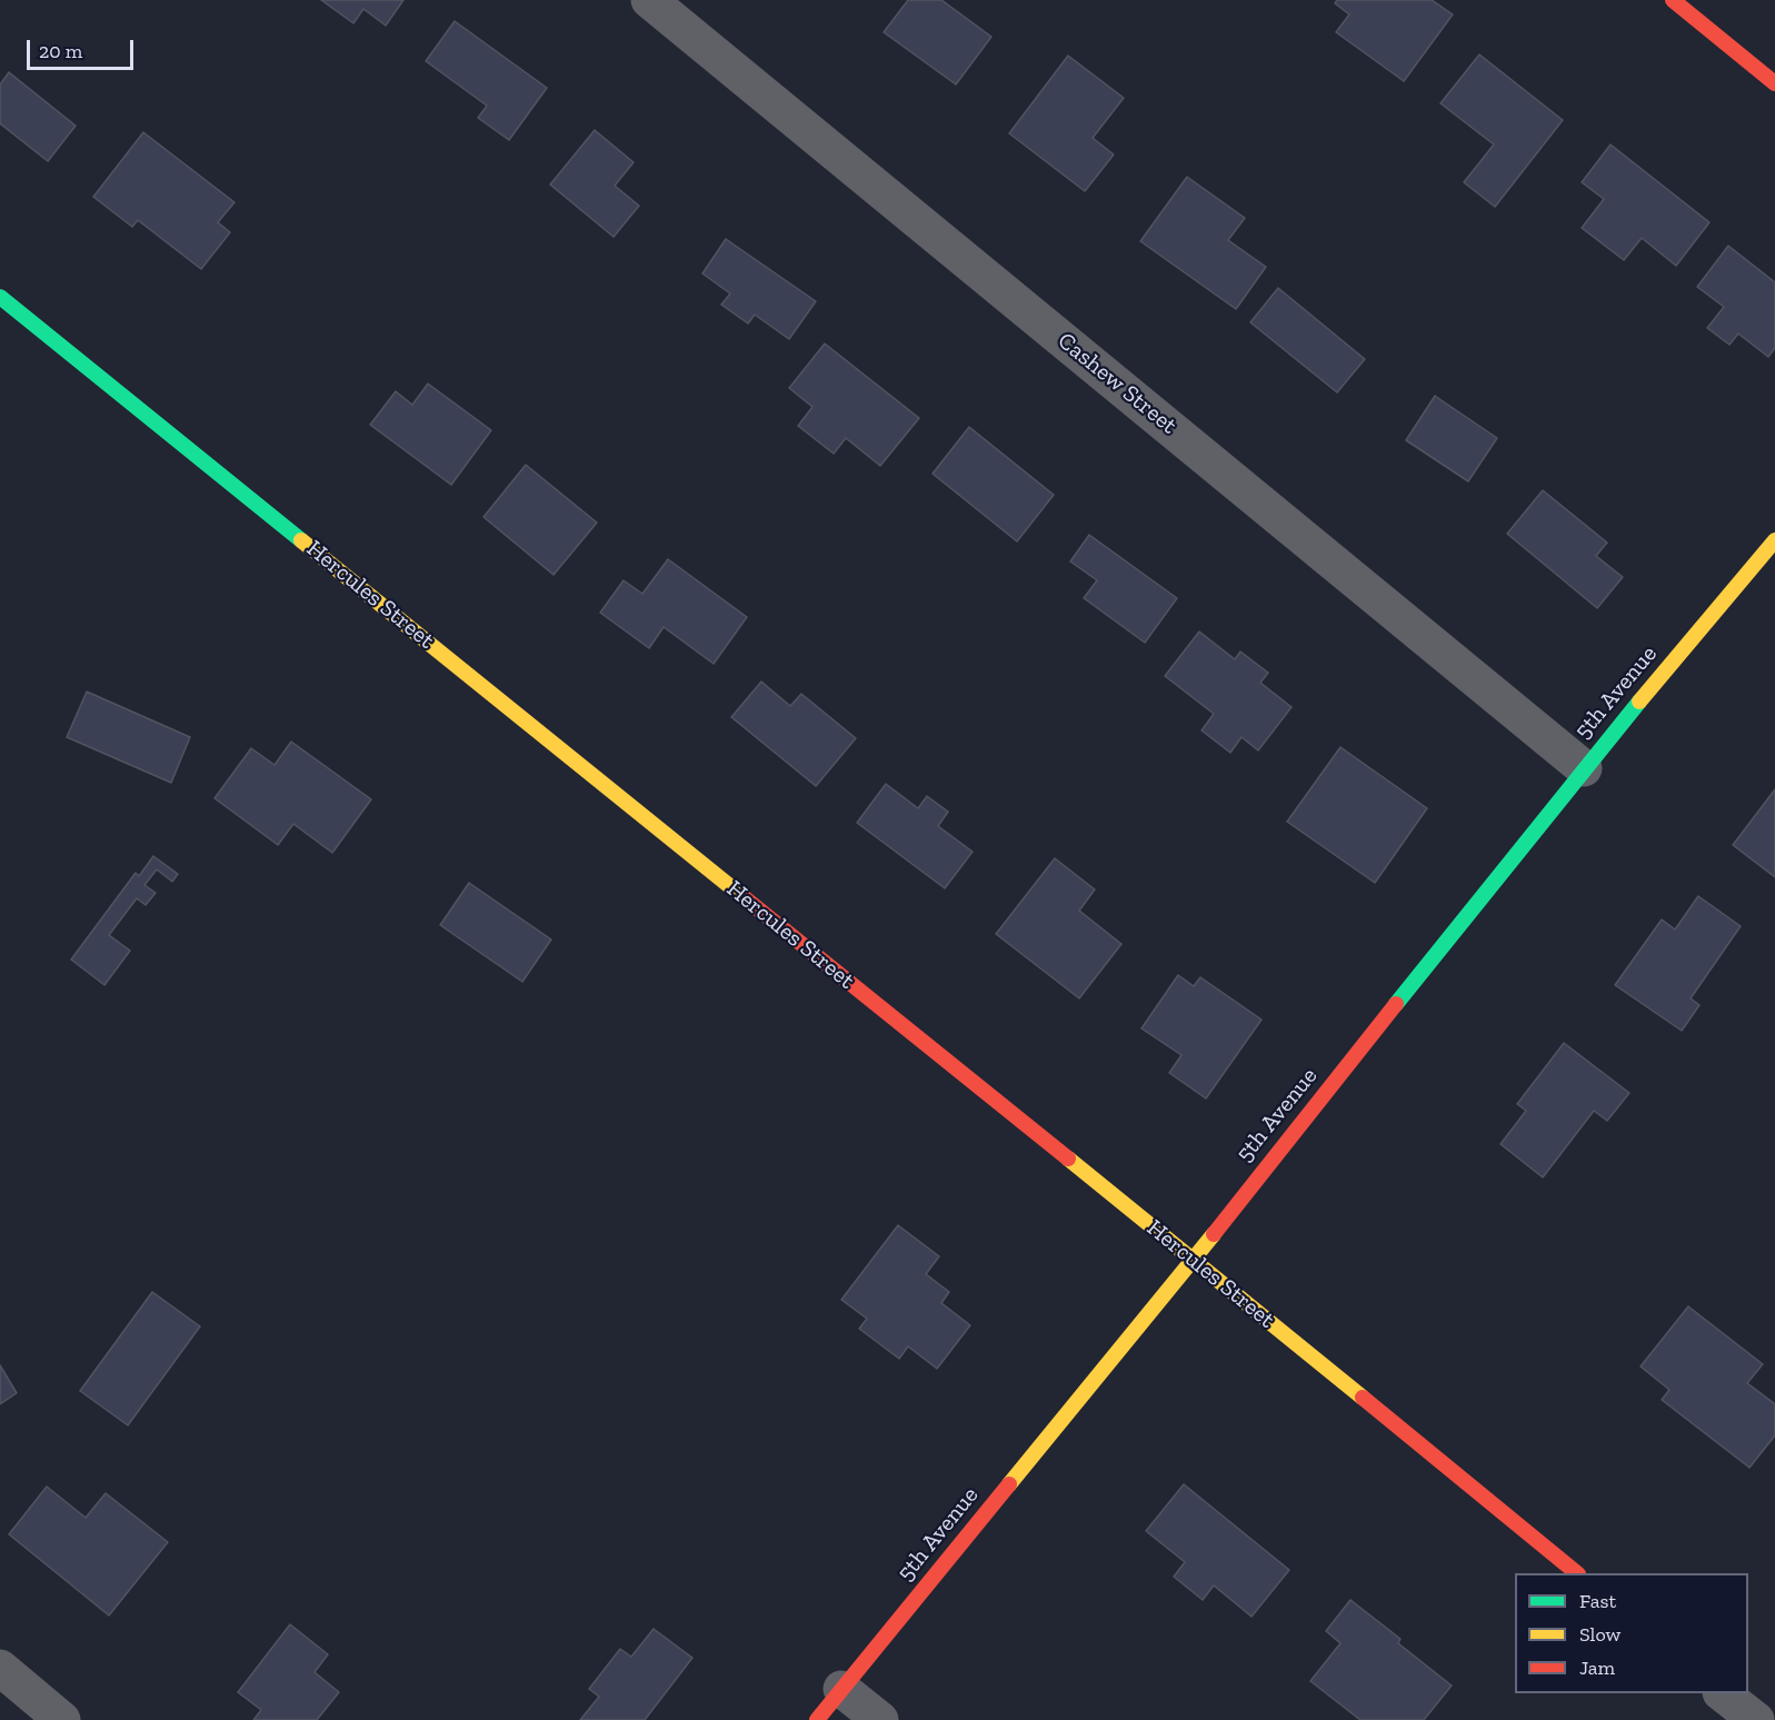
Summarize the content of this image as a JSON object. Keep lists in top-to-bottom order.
{
  "streets": {
    "street": ["Cashew Street", "Hercules Street", "5th Avenue"]
  },
  "crossings": [
    ["Cashew Street", "5th Avenue"],
    ["Hercules Street", "5th Avenue"]
  ],
  "legend": ["Fast", "Slow", "Jam"],
  "scale_bar": "20 m"
}
